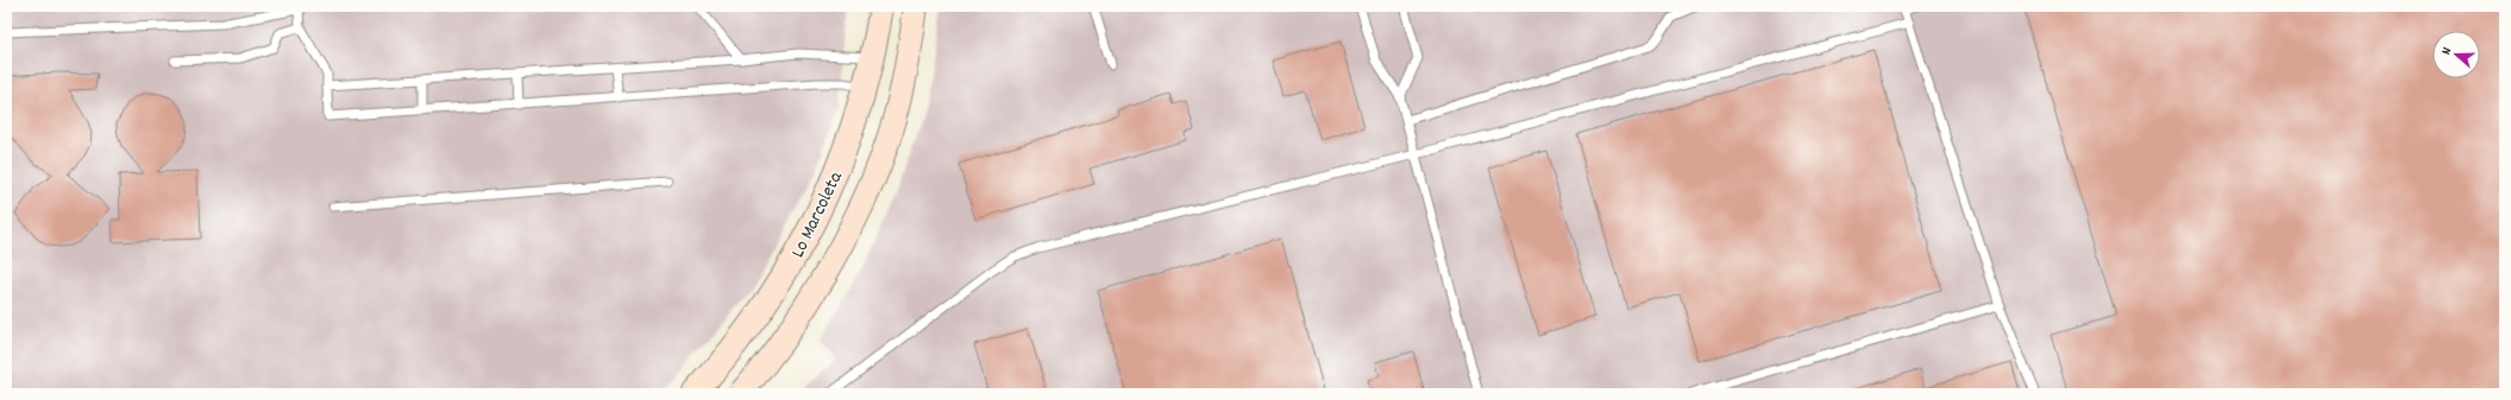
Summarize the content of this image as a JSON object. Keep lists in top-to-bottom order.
{
  "streets": {
    "main road": ["Lo Marcoleta"]
  },
  "north": "left"
}
